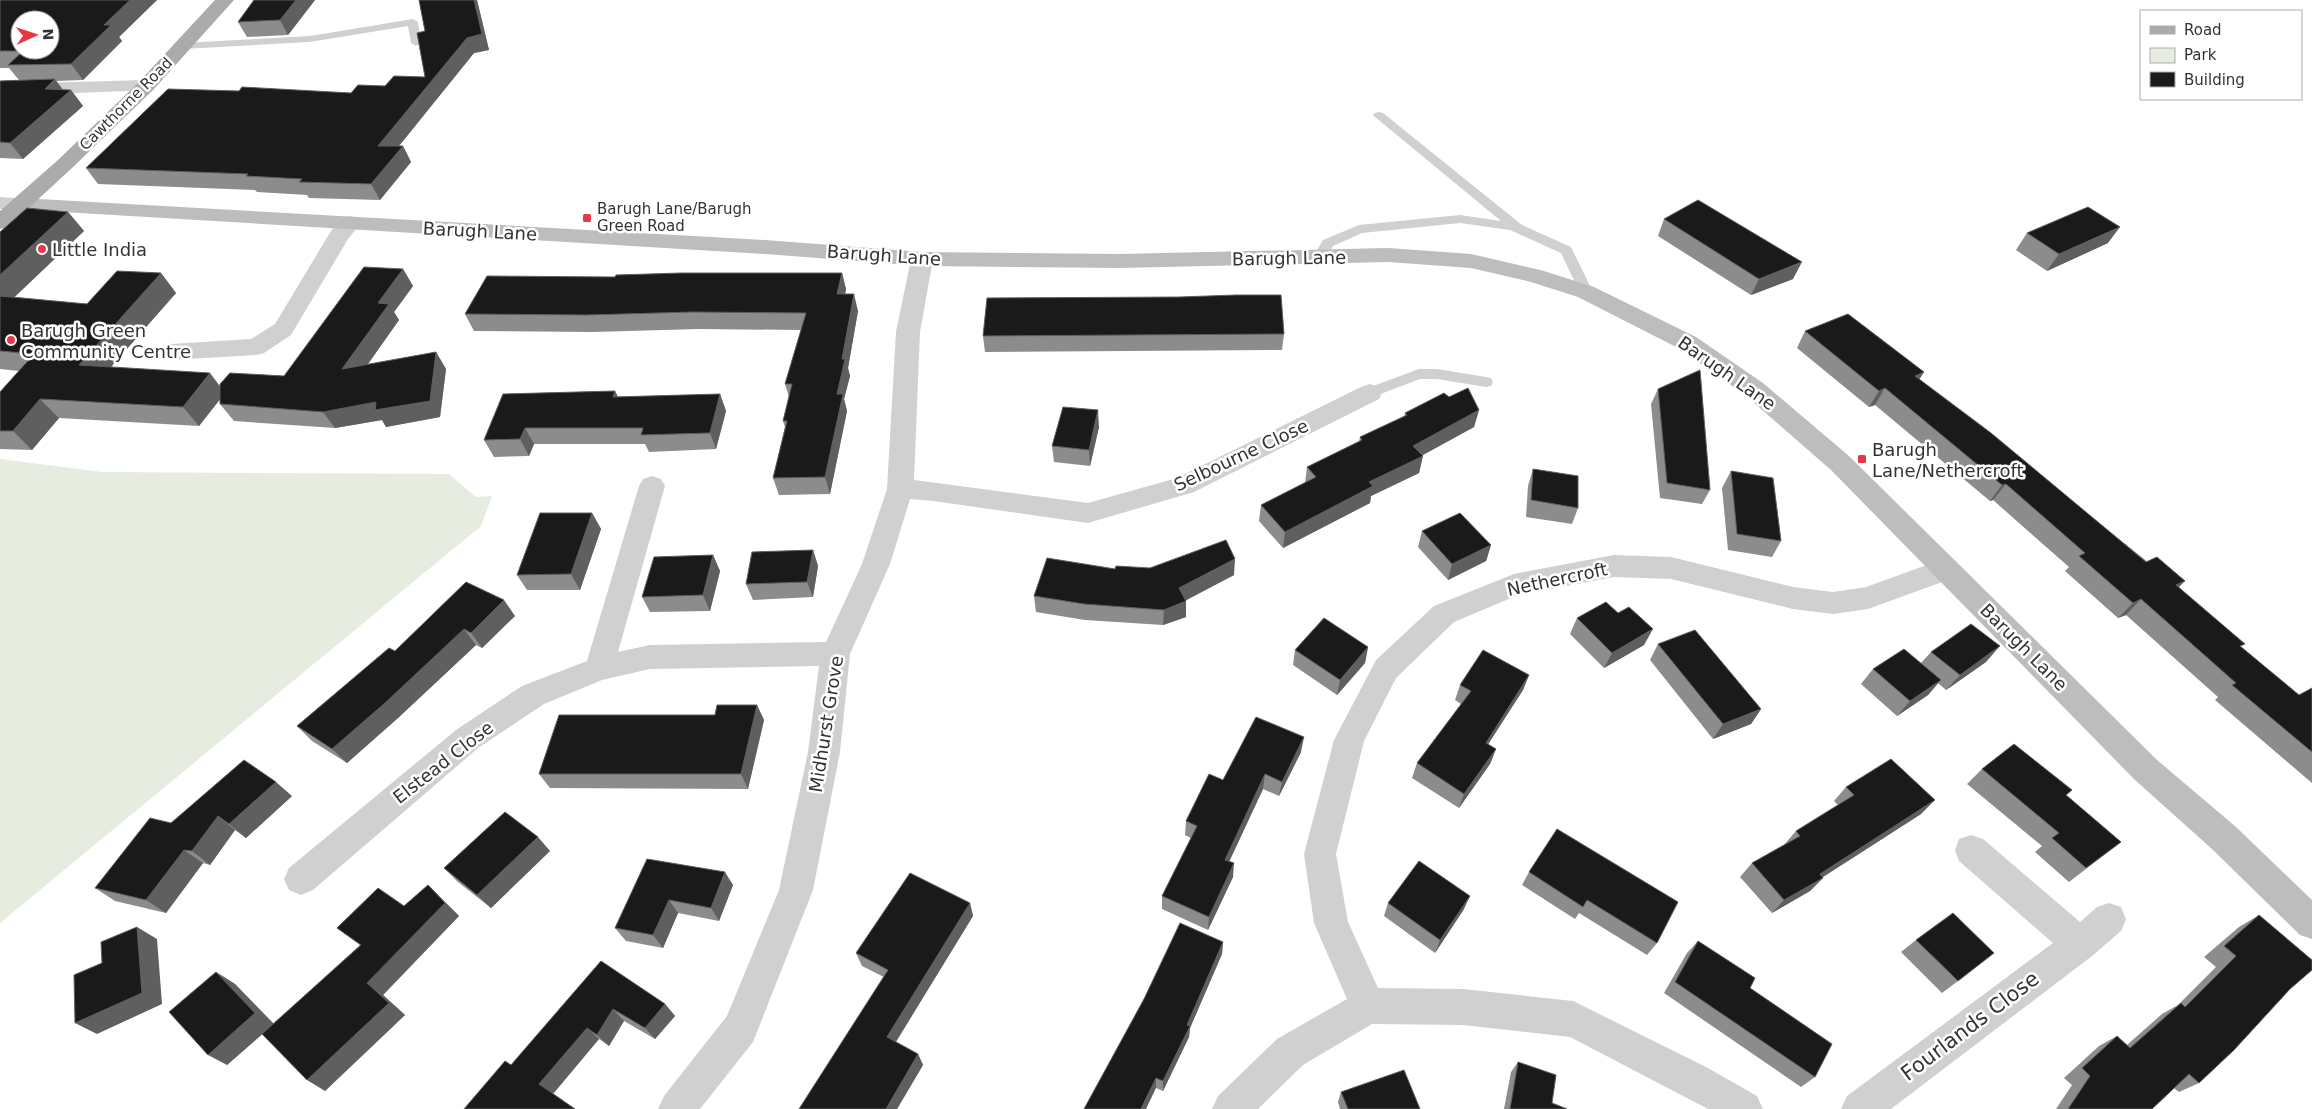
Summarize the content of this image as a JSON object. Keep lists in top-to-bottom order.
{
  "streets": {
    "main road": ["Cawthorne Road", "Barugh Lane"],
    "street": [
      "Selbourne Close",
      "Nethercroft",
      "Midhurst Grove",
      "Elstead Close",
      "Fourlands Close"
    ]
  },
  "crossings": [
    ["Cawthorne Road", "Barugh Lane"],
    ["Barugh Lane", "Nethercroft"],
    ["Barugh Lane", "Midhurst Grove"],
    ["Selbourne Close", "Midhurst Grove"],
    ["Midhurst Grove", "Elstead Close"]
  ],
  "places": {
    "transit": ["Barugh Lane/Barugh Green Road", "Barugh Lane/Nethercroft"],
    "other": ["Little India", "Barugh Green Community Centre"]
  },
  "legend": ["Road", "Park", "Building"],
  "north": "right"
}
